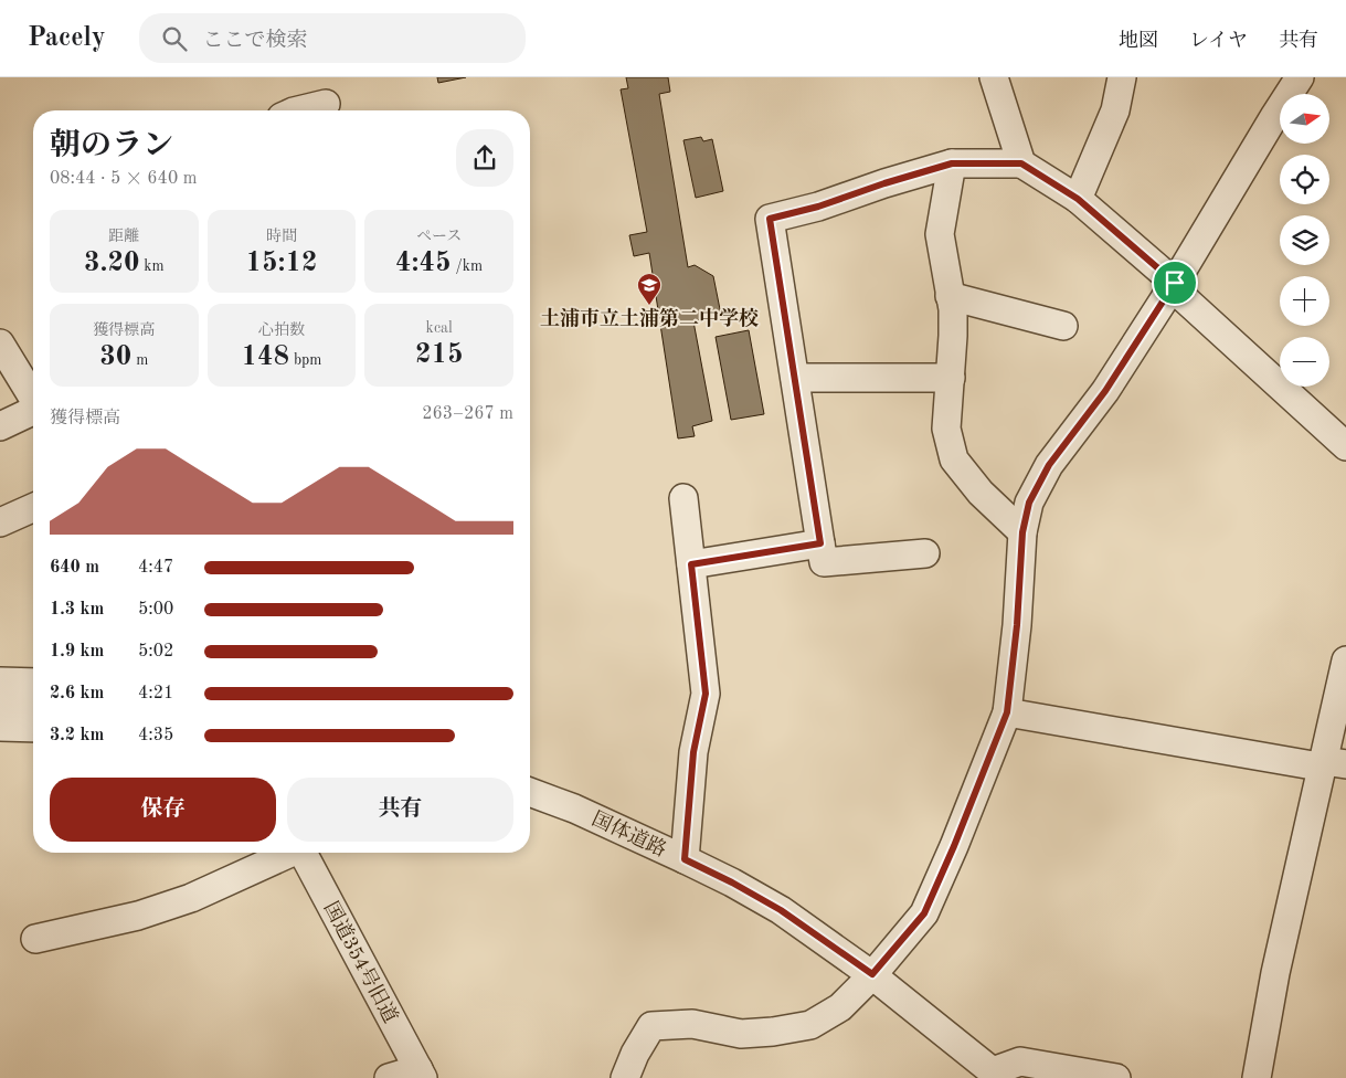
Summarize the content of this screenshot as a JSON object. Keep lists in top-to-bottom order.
{
  "streets": {
    "street": ["国体道路", "国道354号旧道"]
  },
  "places": {
    "school or university": ["土浦市立土浦第二中学校"]
  },
  "north": "right",
  "page": {
    "header": "Pacely",
    "search": "ここで検索",
    "nav": ["地図", "レイヤ", "共有"],
    "map_buttons": ["+", "−"],
    "heading": ["朝のラン", "08:44 · 5 × 640 m"],
    "stats": [
      ["距離", "3.20 km"],
      ["時間", "15:12"],
      ["ペース", "4:45 /km"],
      ["獲得標高", "30 m"],
      ["心拍数", "148 bpm"],
      ["kcal", "215"]
    ],
    "chart": ["獲得標高", "263–267 m"],
    "list": [
      {
        "name": "640 m",
        "note": "4:47"
      },
      {
        "name": "1.3 km",
        "note": "5:00"
      },
      {
        "name": "1.9 km",
        "note": "5:02"
      },
      {
        "name": "2.6 km",
        "note": "4:21"
      },
      {
        "name": "3.2 km",
        "note": "4:35"
      }
    ],
    "buttons": ["保存", "共有"]
  }
}
